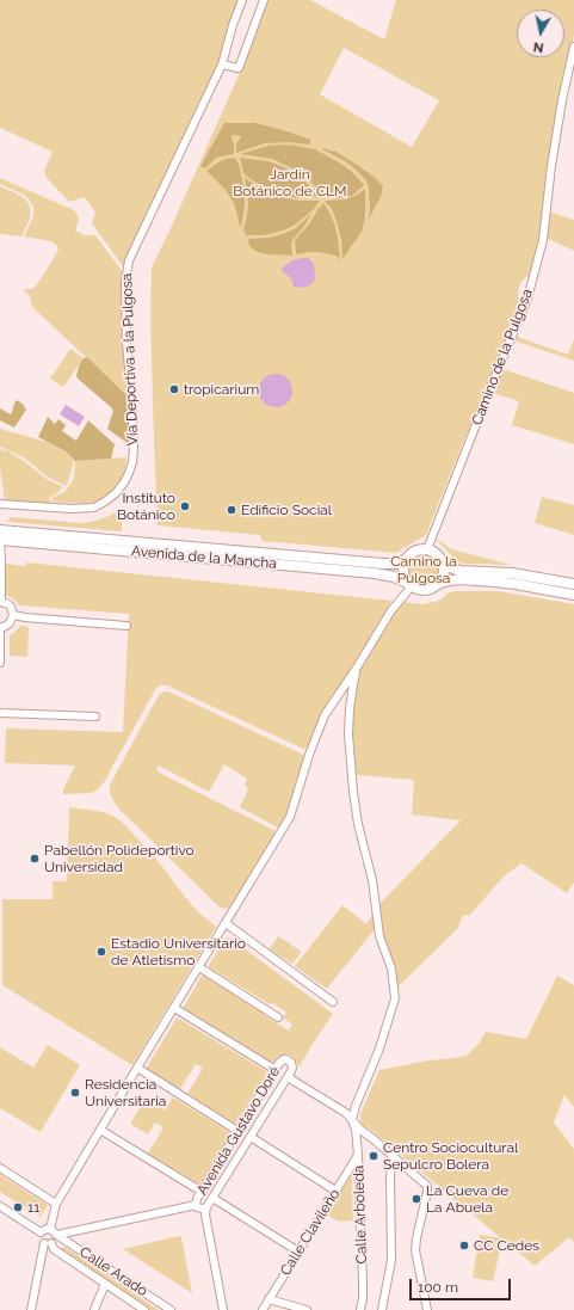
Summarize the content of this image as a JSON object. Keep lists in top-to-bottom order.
{
  "streets": {
    "main road": ["Avenida de la Mancha"],
    "street": [
      "Camino de la Pulgosa",
      "Vía Deportiva a la Pulgosa",
      "Avenida Gustavo Doré",
      "Calle Arboleda",
      "Calle Clavileño",
      "Calle Arado"
    ]
  },
  "crossings": [
    ["Camino de la Pulgosa", "Avenida de la Mancha"],
    ["Calle Arboleda", "Calle Clavileño"]
  ],
  "parks": ["Jardín Botánico de CLM", "Camino la Pulgosa"],
  "places": [
    "tropicarium",
    "Instituto Botánico",
    "Edificio Social",
    "Pabellón Polideportivo Universidad",
    "Estadio Universitario de Atletismo",
    "Residencia Universitaria",
    "Centro Sociocultural Sepulcro Bolera",
    "La Cueva de La Abuela",
    "11",
    "CC Cedes"
  ],
  "scale_bar": "100 m",
  "north": "bottom"
}
